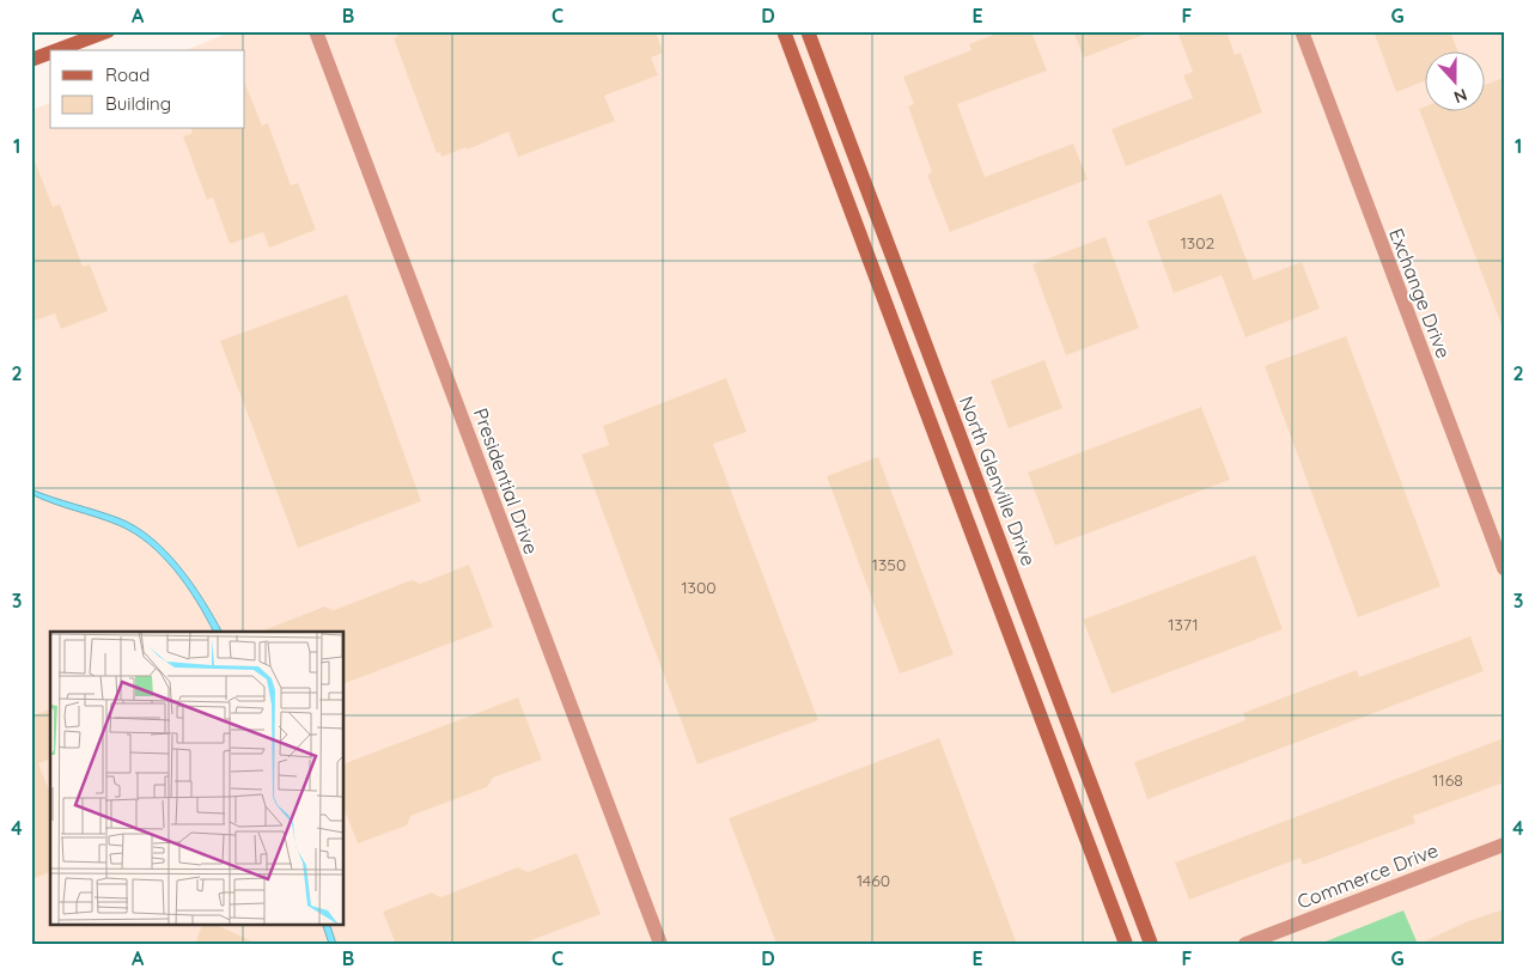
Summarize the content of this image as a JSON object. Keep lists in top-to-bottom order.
{
  "streets": {
    "street": [
      "Exchange Drive",
      "Presidential Drive",
      "North Glenville Drive",
      "Commerce Drive"
    ]
  },
  "house_numbers": [
    "1302",
    "1350",
    "1300",
    "1371",
    "1168",
    "1460"
  ],
  "legend": ["Road", "Building"],
  "north": "bottom",
  "grid": {
    "columns": [
      "A",
      "B",
      "C",
      "D",
      "E",
      "F",
      "G"
    ],
    "rows": [
      "1",
      "2",
      "3",
      "4"
    ]
  }
}
